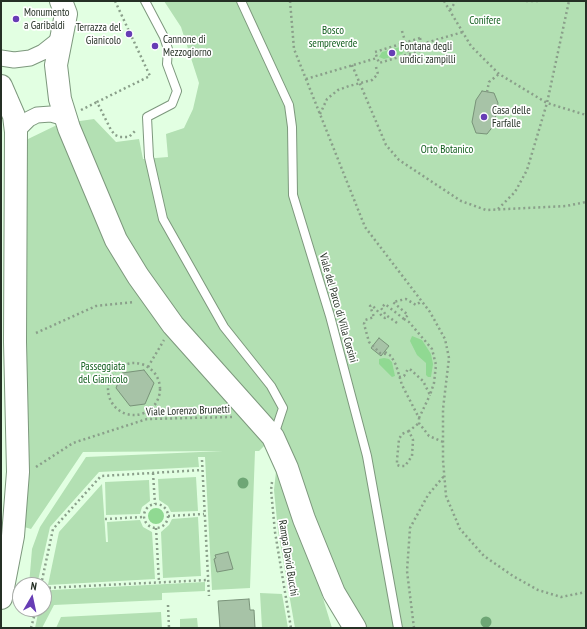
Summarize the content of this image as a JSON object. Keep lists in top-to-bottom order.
{
  "streets": {
    "lane": ["Viale del Parco di Villa Corsini"],
    "path": ["Viale Lorenzo Brunetti", "Rampa David Bucchi"]
  },
  "parks": [
    "Conifere",
    "Bosco sempreverde",
    "Orto Botanico",
    "Passeggiata del Gianicolo"
  ],
  "places": [
    "Monumento a Garibaldi",
    "Terrazza del Gianicolo",
    "Cannone di Mezzogiorno",
    "Fontana degli undici zampilli",
    "Casa delle Farfalle"
  ],
  "north": "top"
}
